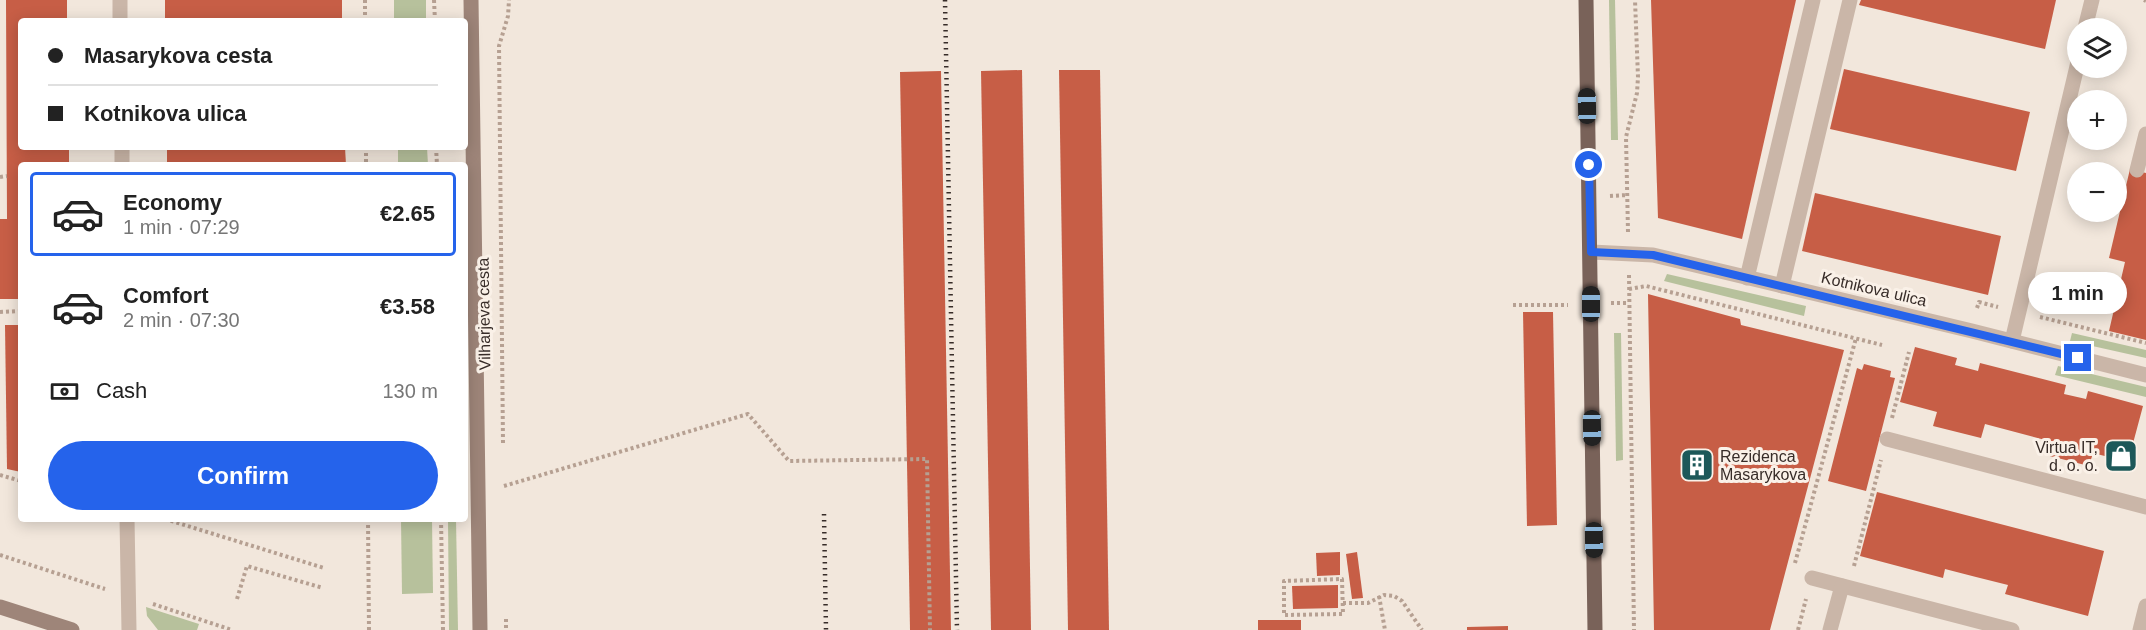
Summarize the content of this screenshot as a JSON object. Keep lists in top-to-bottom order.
{
  "streets": {
    "main road": ["Vilharjeva cesta"],
    "street": ["Kotnikova ulica"]
  },
  "places": {
    "shop": ["Virtua IT, d. o. o."],
    "building": ["Rezidenca Masarykova"]
  },
  "page": {
    "map_buttons": ["+", "−"],
    "banner": ["Masarykova cesta", "Kotnikova ulica"],
    "list": [
      {
        "name": "Economy",
        "note": "1 min · 07:29",
        "value": "€2.65"
      },
      {
        "name": "Comfort",
        "note": "2 min · 07:30",
        "value": "€3.58"
      }
    ],
    "bubble": "1 min",
    "pay": ["Cash", "130 m"],
    "buttons": "Confirm"
  }
}
